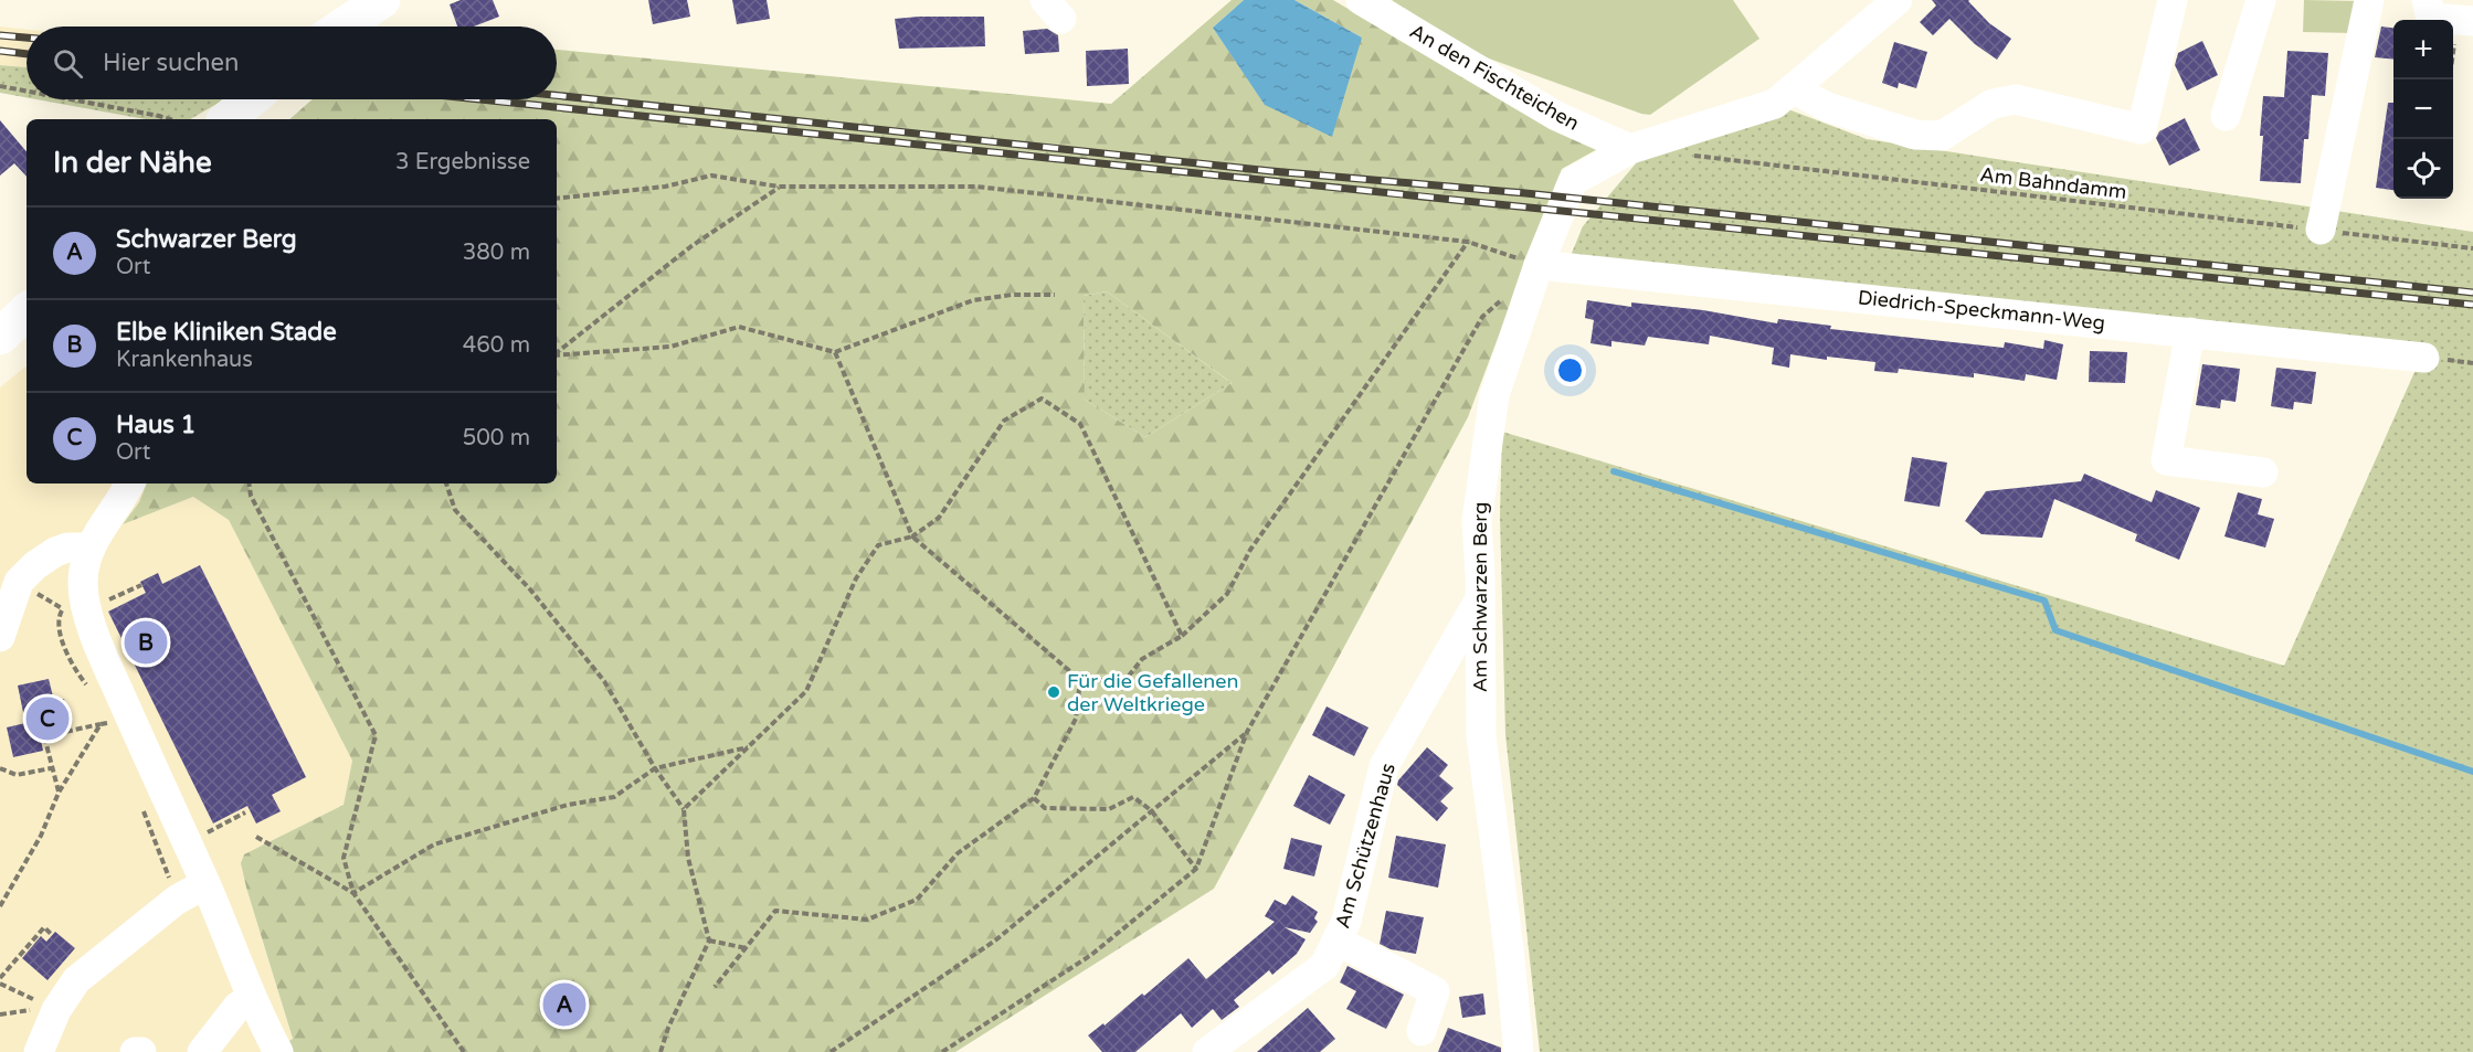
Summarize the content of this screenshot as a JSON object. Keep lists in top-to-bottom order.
{
  "streets": {
    "street": [
      "An den Fischteichen",
      "Diedrich-Speckmann-Weg",
      "Am Schwarzen Berg",
      "Am Schützenhaus"
    ],
    "path": ["Am Bahndamm"]
  },
  "crossings": [
    ["An den Fischteichen", "Am Schwarzen Berg"],
    ["Diedrich-Speckmann-Weg", "Am Schwarzen Berg"],
    ["Am Schwarzen Berg", "Am Schützenhaus"]
  ],
  "places": ["Für die Gefallenen der Weltkriege"],
  "page": {
    "map_buttons": ["+", "−"],
    "search": "Hier suchen",
    "heading": ["In der Nähe", "3 Ergebnisse"],
    "list": [
      {
        "mark": "A",
        "name": "Schwarzer Berg",
        "note": "Ort",
        "value": "380 m"
      },
      {
        "mark": "B",
        "name": "Elbe Kliniken Stade",
        "note": "Krankenhaus",
        "value": "460 m"
      },
      {
        "mark": "C",
        "name": "Haus 1",
        "note": "Ort",
        "value": "500 m"
      }
    ],
    "pins": ["B", "C", "A"]
  }
}
